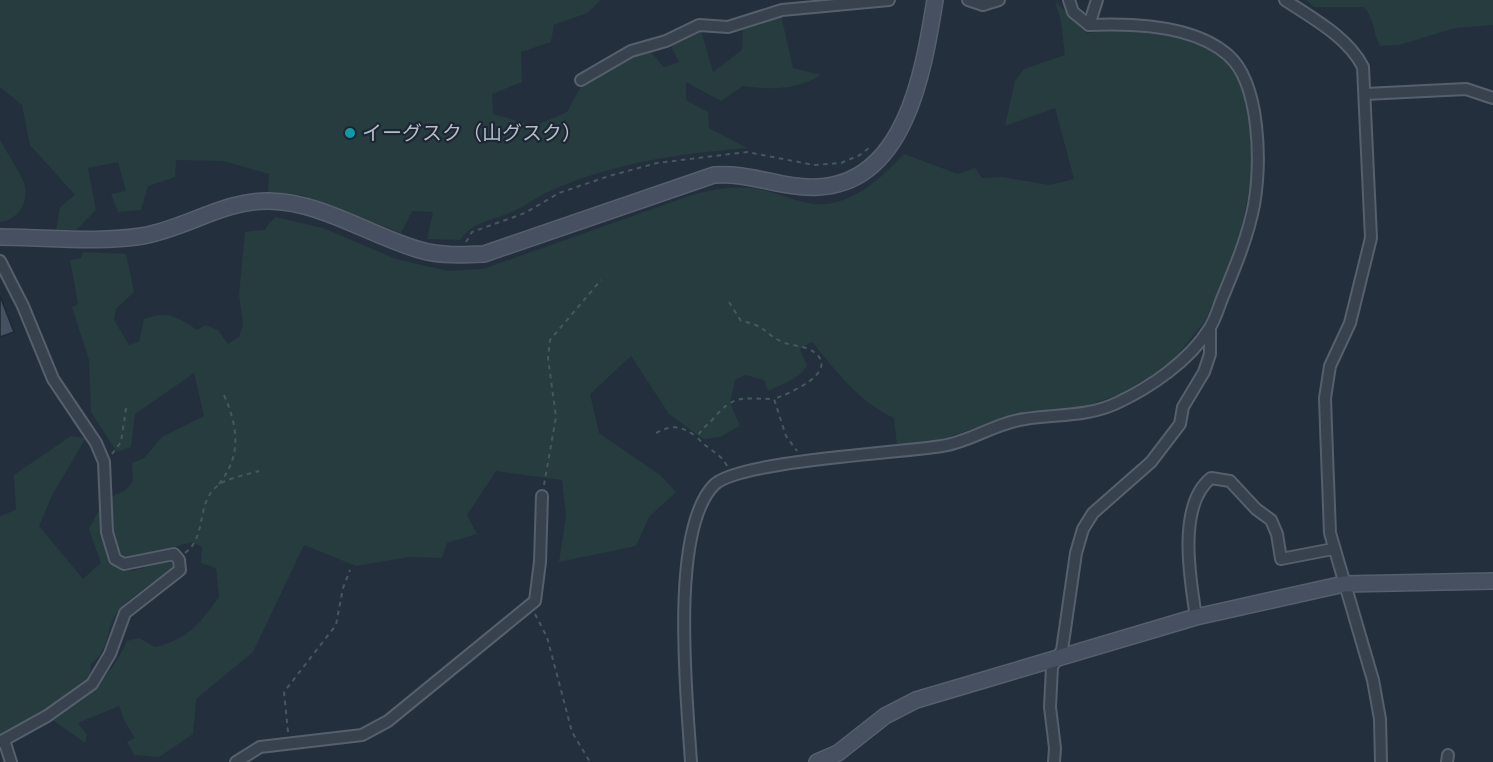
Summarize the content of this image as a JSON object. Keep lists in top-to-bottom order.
{
  "places": ["イーグスク（山グスク）"]
}
